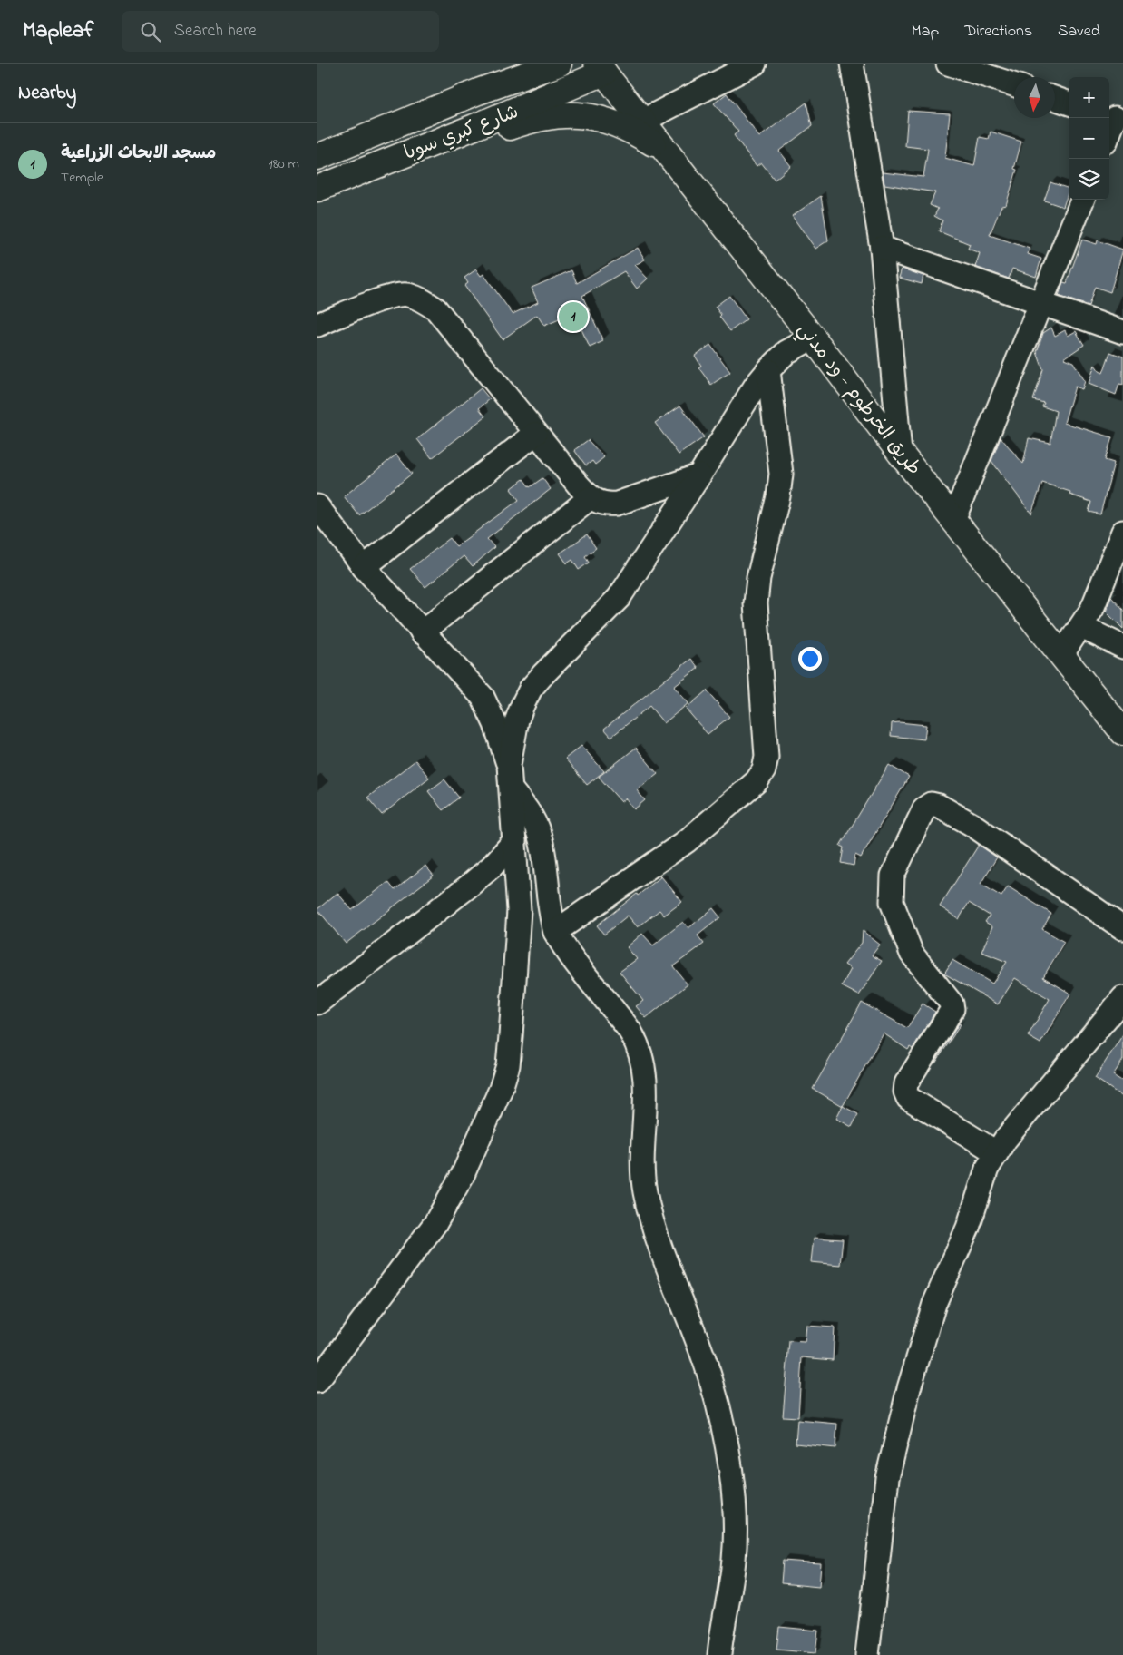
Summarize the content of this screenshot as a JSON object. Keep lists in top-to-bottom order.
{
  "streets": {
    "highway": ["شارع كبري سوبا", "طريق الخرطوم - ود مدني"]
  },
  "crossings": [
    ["شارع كبري سوبا", "طريق الخرطوم - ود مدني"]
  ],
  "north": "bottom",
  "page": {
    "header": "Mapleaf",
    "search": "Search here",
    "nav": ["Map", "Directions", "Saved"],
    "heading": "Nearby",
    "map_buttons": ["+", "−"],
    "list": [
      {
        "mark": "1",
        "name": "مسجد الابحاث الزراعية",
        "note": "Temple",
        "value": "180 m"
      }
    ],
    "pins": "1"
  }
}
